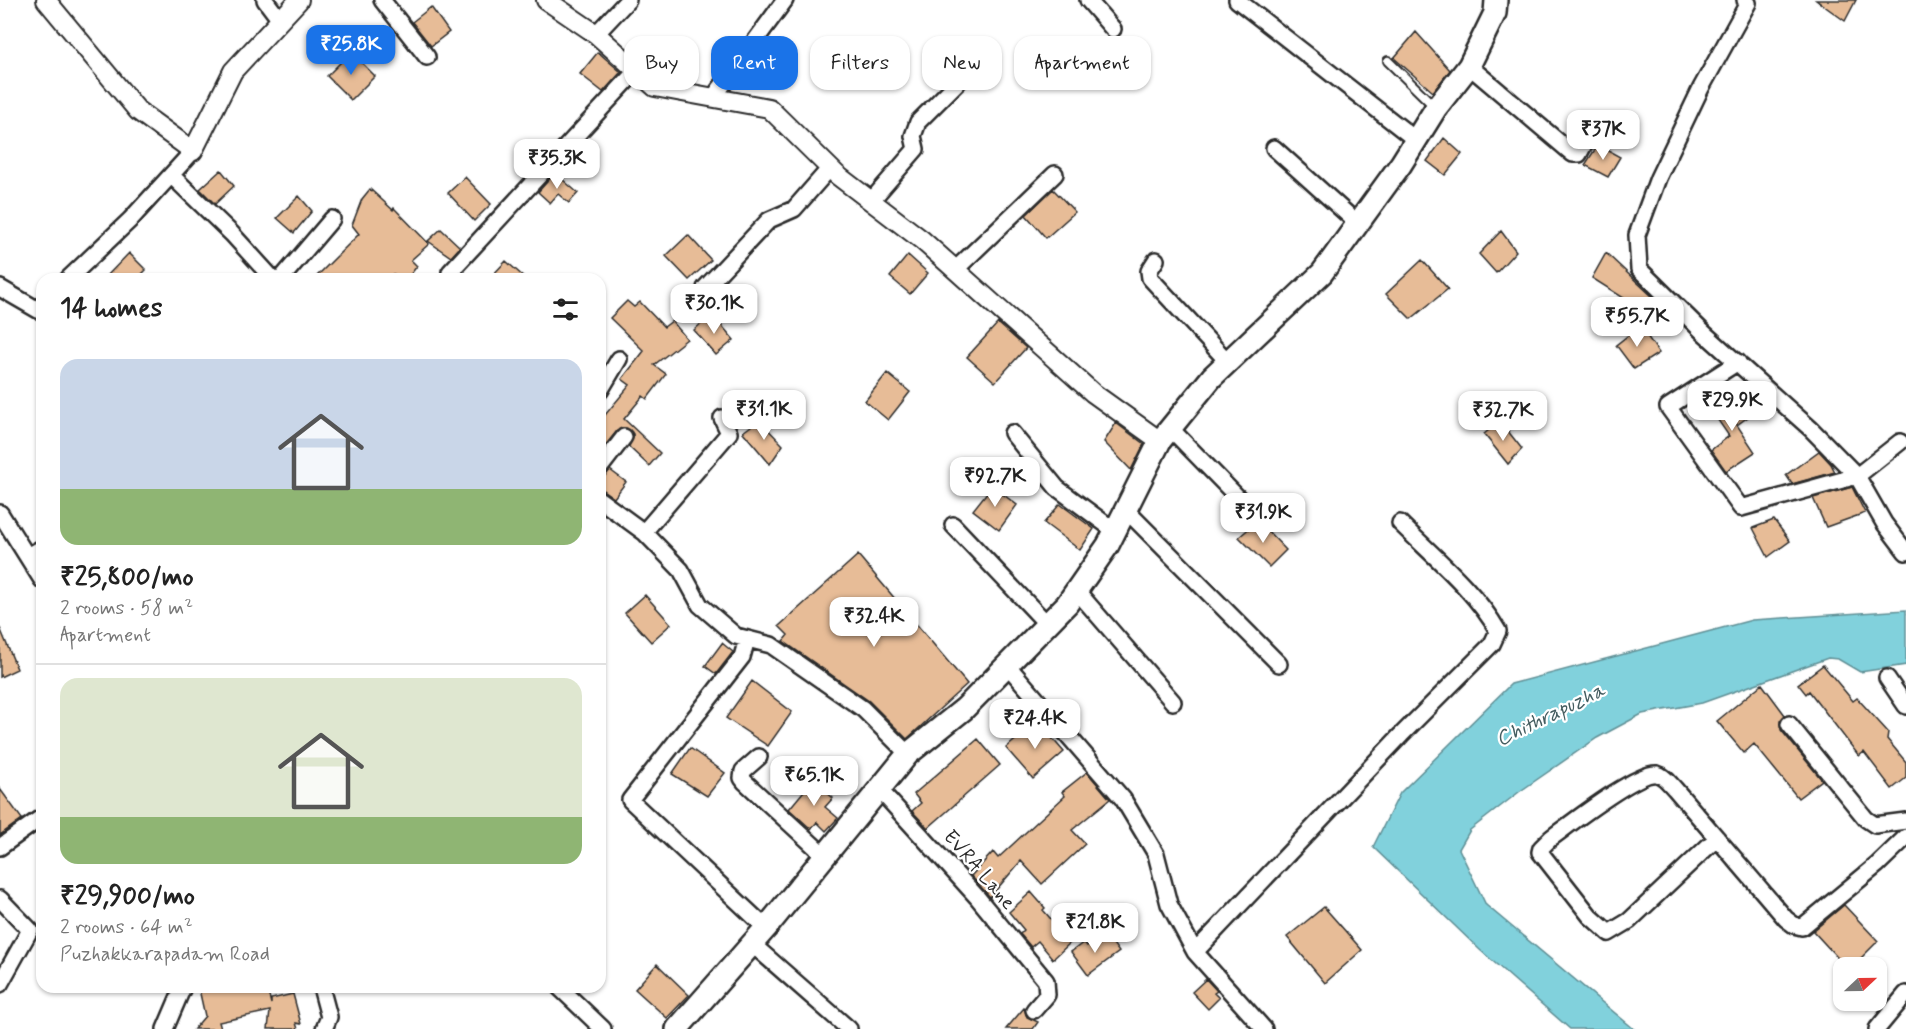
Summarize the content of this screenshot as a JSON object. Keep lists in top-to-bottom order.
{
  "streets": {
    "street": ["EVRA Lane"]
  },
  "water": ["Chithrapuzha"],
  "north": "right",
  "page": {
    "price": [
      "₹25.8K",
      "₹37K",
      "₹35.3K",
      "₹30.1K",
      "₹55.7K",
      "₹29.9K",
      "₹31.1K",
      "₹32.7K",
      "₹92.7K",
      "₹31.9K",
      "₹32.4K",
      "₹24.4K",
      "₹65.1K",
      "₹21.8K"
    ],
    "chip": [
      "Buy",
      "Rent",
      "Filters",
      "New",
      "Apartment"
    ],
    "heading": "14 homes",
    "list": [
      {
        "name": "₹25,800/mo",
        "note": "2 rooms · 58 m² · Apartment"
      },
      {
        "name": "₹29,900/mo",
        "note": "2 rooms · 64 m² · Puzhakkarapadam Road"
      }
    ]
  }
}
